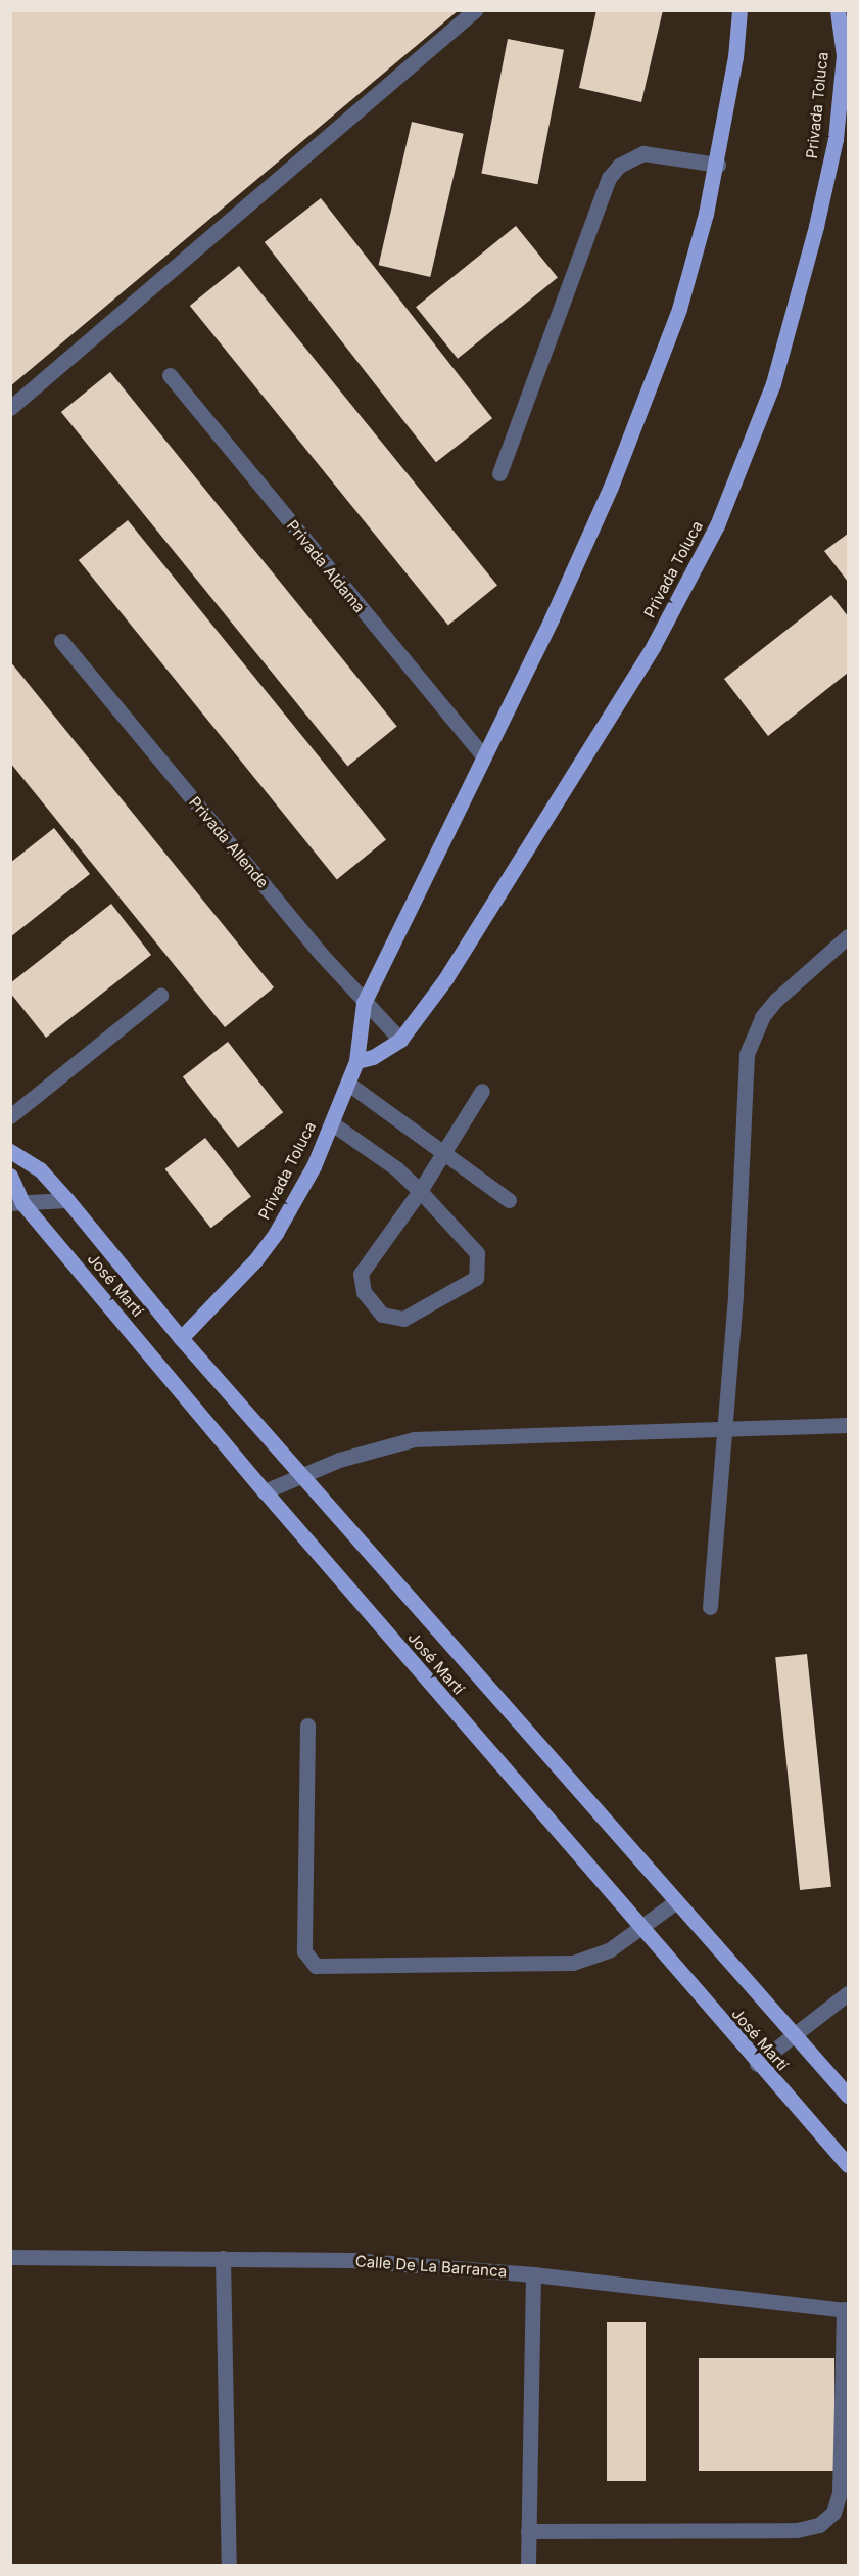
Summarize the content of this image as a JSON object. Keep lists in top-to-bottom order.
{
  "streets": {
    "main road": ["Privada Toluca", "José Martí"],
    "street": ["Privada Aldama", "Privada Allende", "Calle De La Barranca"]
  },
  "crossings": [
    ["Privada Toluca", "Privada Aldama"],
    ["Privada Toluca", "Privada Allende"],
    ["Privada Toluca", "José Martí"]
  ]
}
